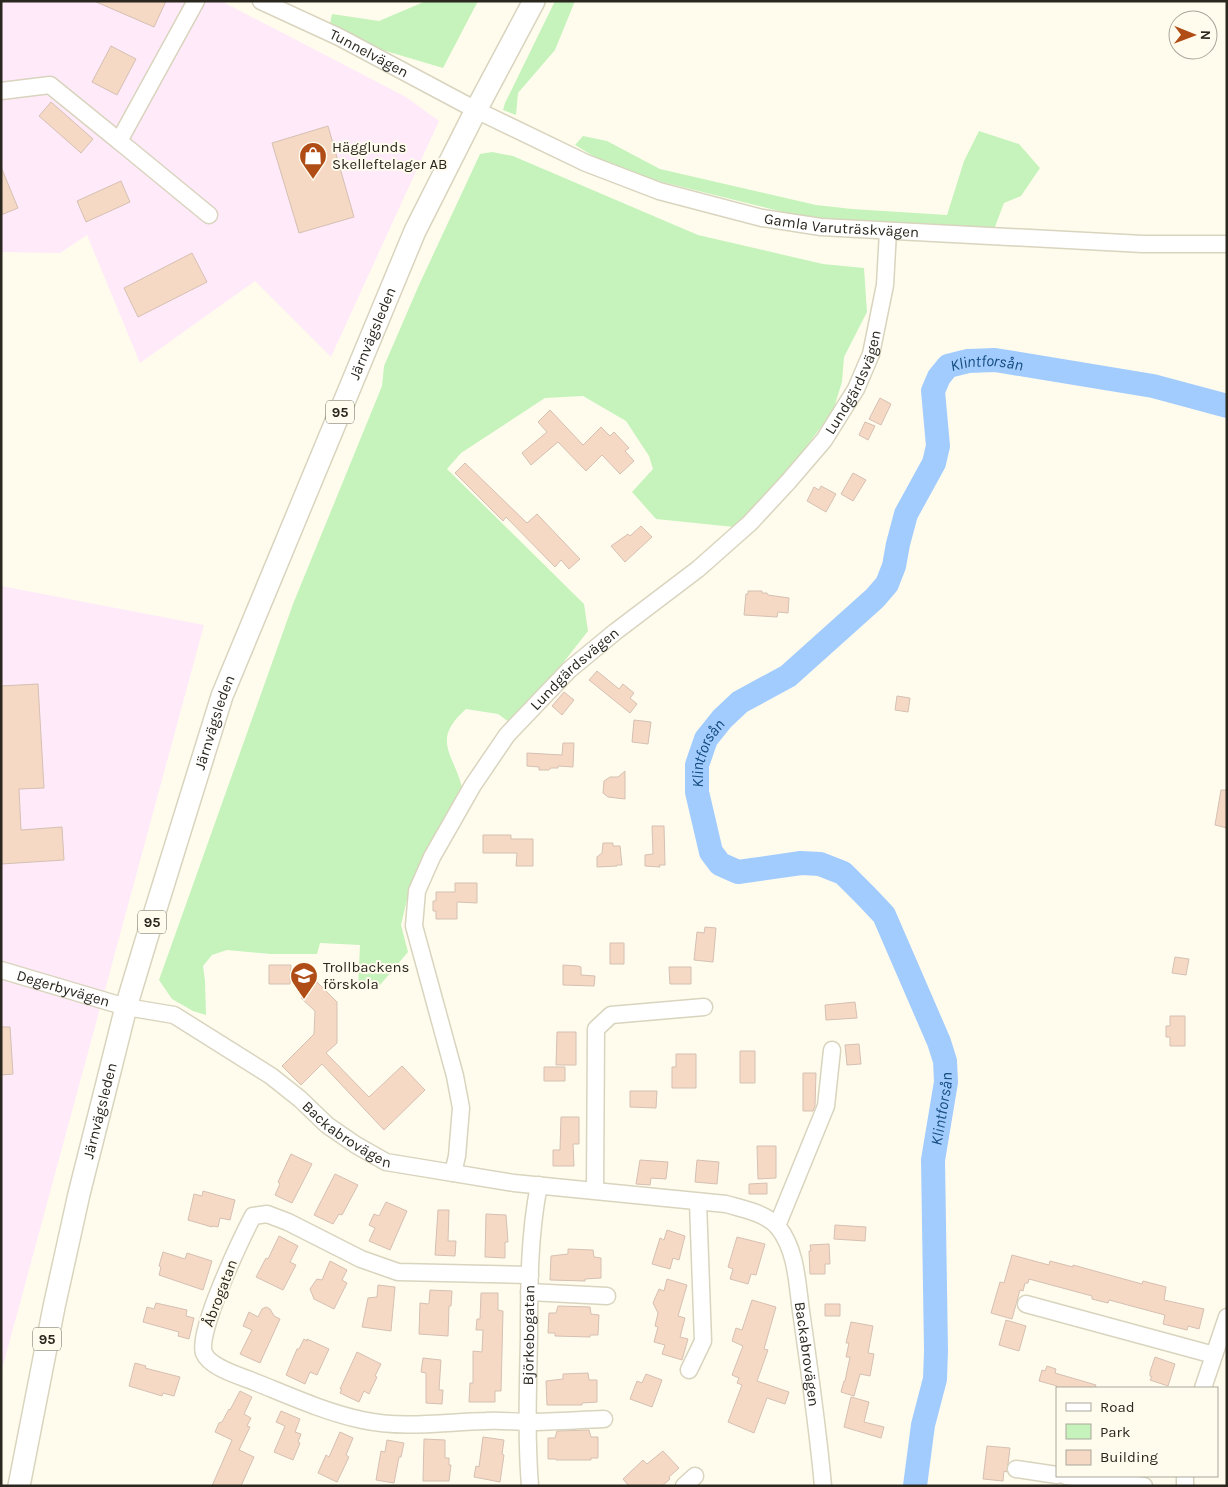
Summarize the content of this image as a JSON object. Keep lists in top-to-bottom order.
{
  "streets": {
    "main road": ["Järnvägsleden", "95"],
    "street": [
      "Tunnelvägen",
      "Gamla Varuträskvägen",
      "Lundgärdsvägen",
      "Degerbyvägen",
      "Backabrovägen",
      "Åbrogatan",
      "Björkebogatan"
    ]
  },
  "crossings": [
    ["Tunnelvägen", "Gamla Varuträskvägen"],
    ["Tunnelvägen", "Järnvägsleden"],
    ["Gamla Varuträskvägen", "Järnvägsleden"],
    ["Gamla Varuträskvägen", "Lundgärdsvägen"],
    ["Järnvägsleden", "Degerbyvägen"],
    ["Järnvägsleden", "Backabrovägen"],
    ["Lundgärdsvägen", "Backabrovägen"],
    ["Degerbyvägen", "Backabrovägen"],
    ["Backabrovägen", "Björkebogatan"],
    ["Åbrogatan", "Björkebogatan"]
  ],
  "water": ["Klintforsån"],
  "places": {
    "shop": ["Hägglunds Skelleftelager AB"],
    "school or university": ["Trollbackens förskola"]
  },
  "legend": ["Road", "Park", "Building"],
  "north": "right"
}
